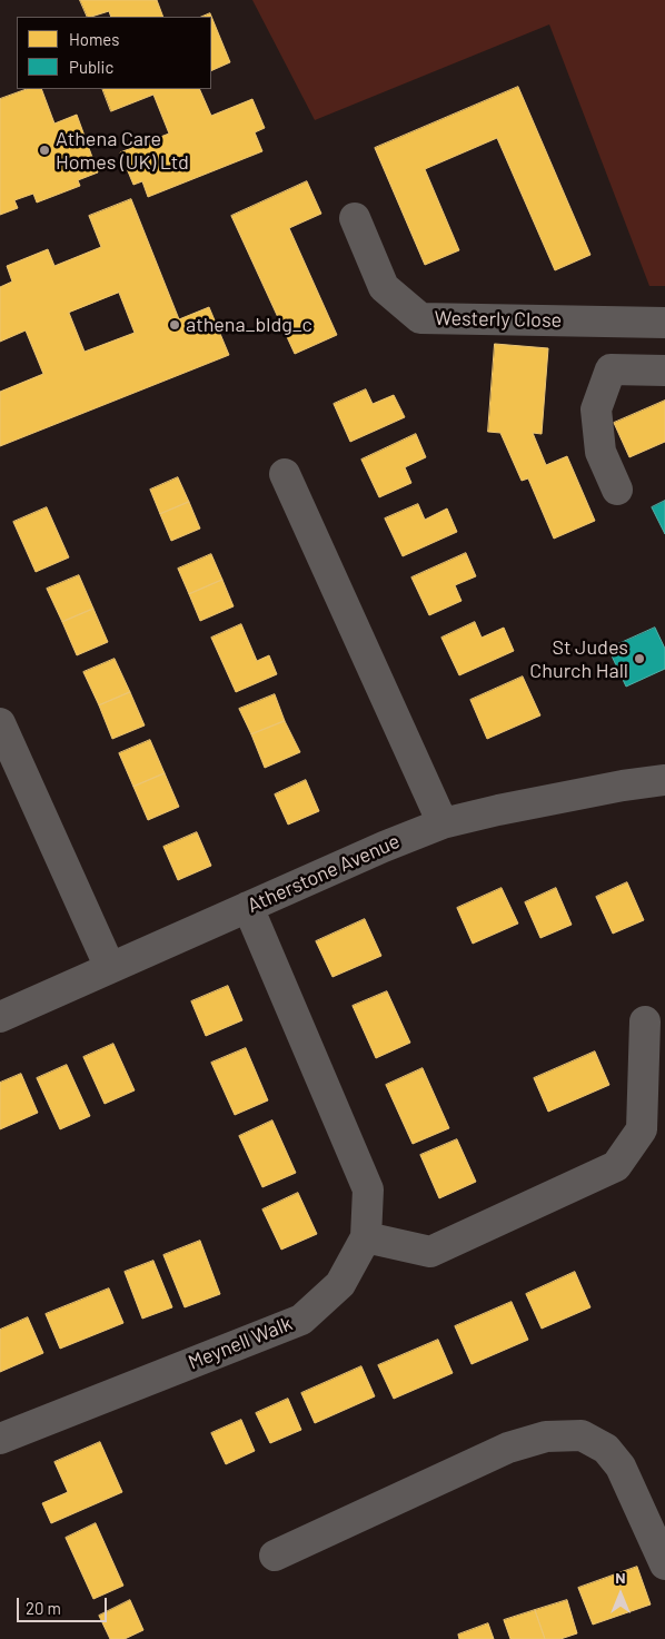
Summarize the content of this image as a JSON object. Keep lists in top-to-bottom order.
{
  "streets": {
    "street": ["Westerly Close", "Atherstone Avenue", "Meynell Walk"]
  },
  "crossings": [
    ["Atherstone Avenue", "Meynell Walk"]
  ],
  "places": ["Athena Care Homes (UK) Ltd", "athena_bldg_c", "St Judes Church Hall"],
  "legend": ["Homes", "Public"],
  "scale_bar": "20 m",
  "north": "top"
}
